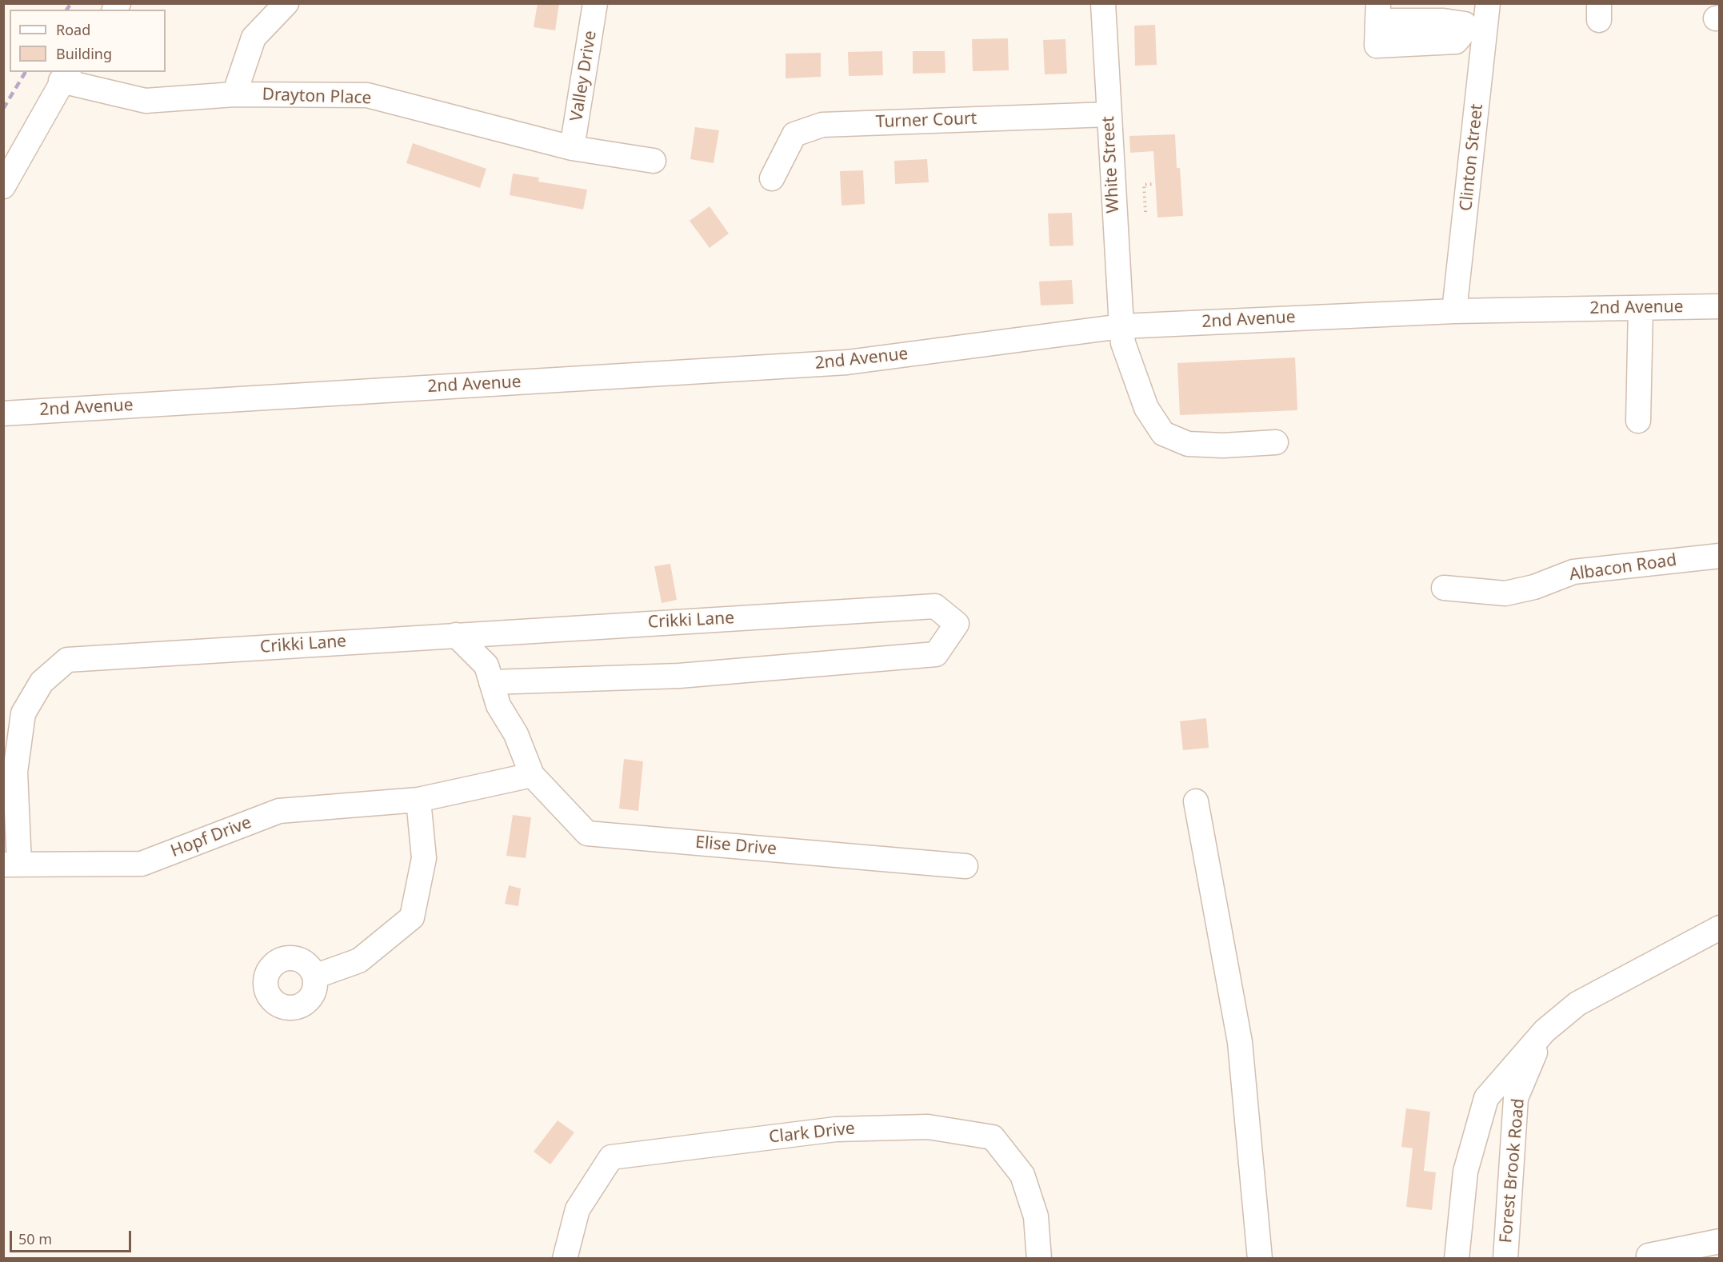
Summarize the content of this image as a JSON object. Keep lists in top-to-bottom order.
{
  "streets": {
    "street": [
      "Valley Drive",
      "Drayton Place",
      "Turner Court",
      "Clinton Street",
      "White Street",
      "2nd Avenue",
      "Albacon Road",
      "Crikki Lane",
      "Hopf Drive",
      "Elise Drive",
      "Clark Drive",
      "Forest Brook Road"
    ]
  },
  "crossings": [
    ["Valley Drive", "Drayton Place"],
    ["Turner Court", "White Street"],
    ["Clinton Street", "2nd Avenue"],
    ["White Street", "2nd Avenue"],
    ["Crikki Lane", "Hopf Drive"],
    ["Crikki Lane", "Elise Drive"]
  ],
  "legend": ["Road", "Building"],
  "scale_bar": "50 m"
}
